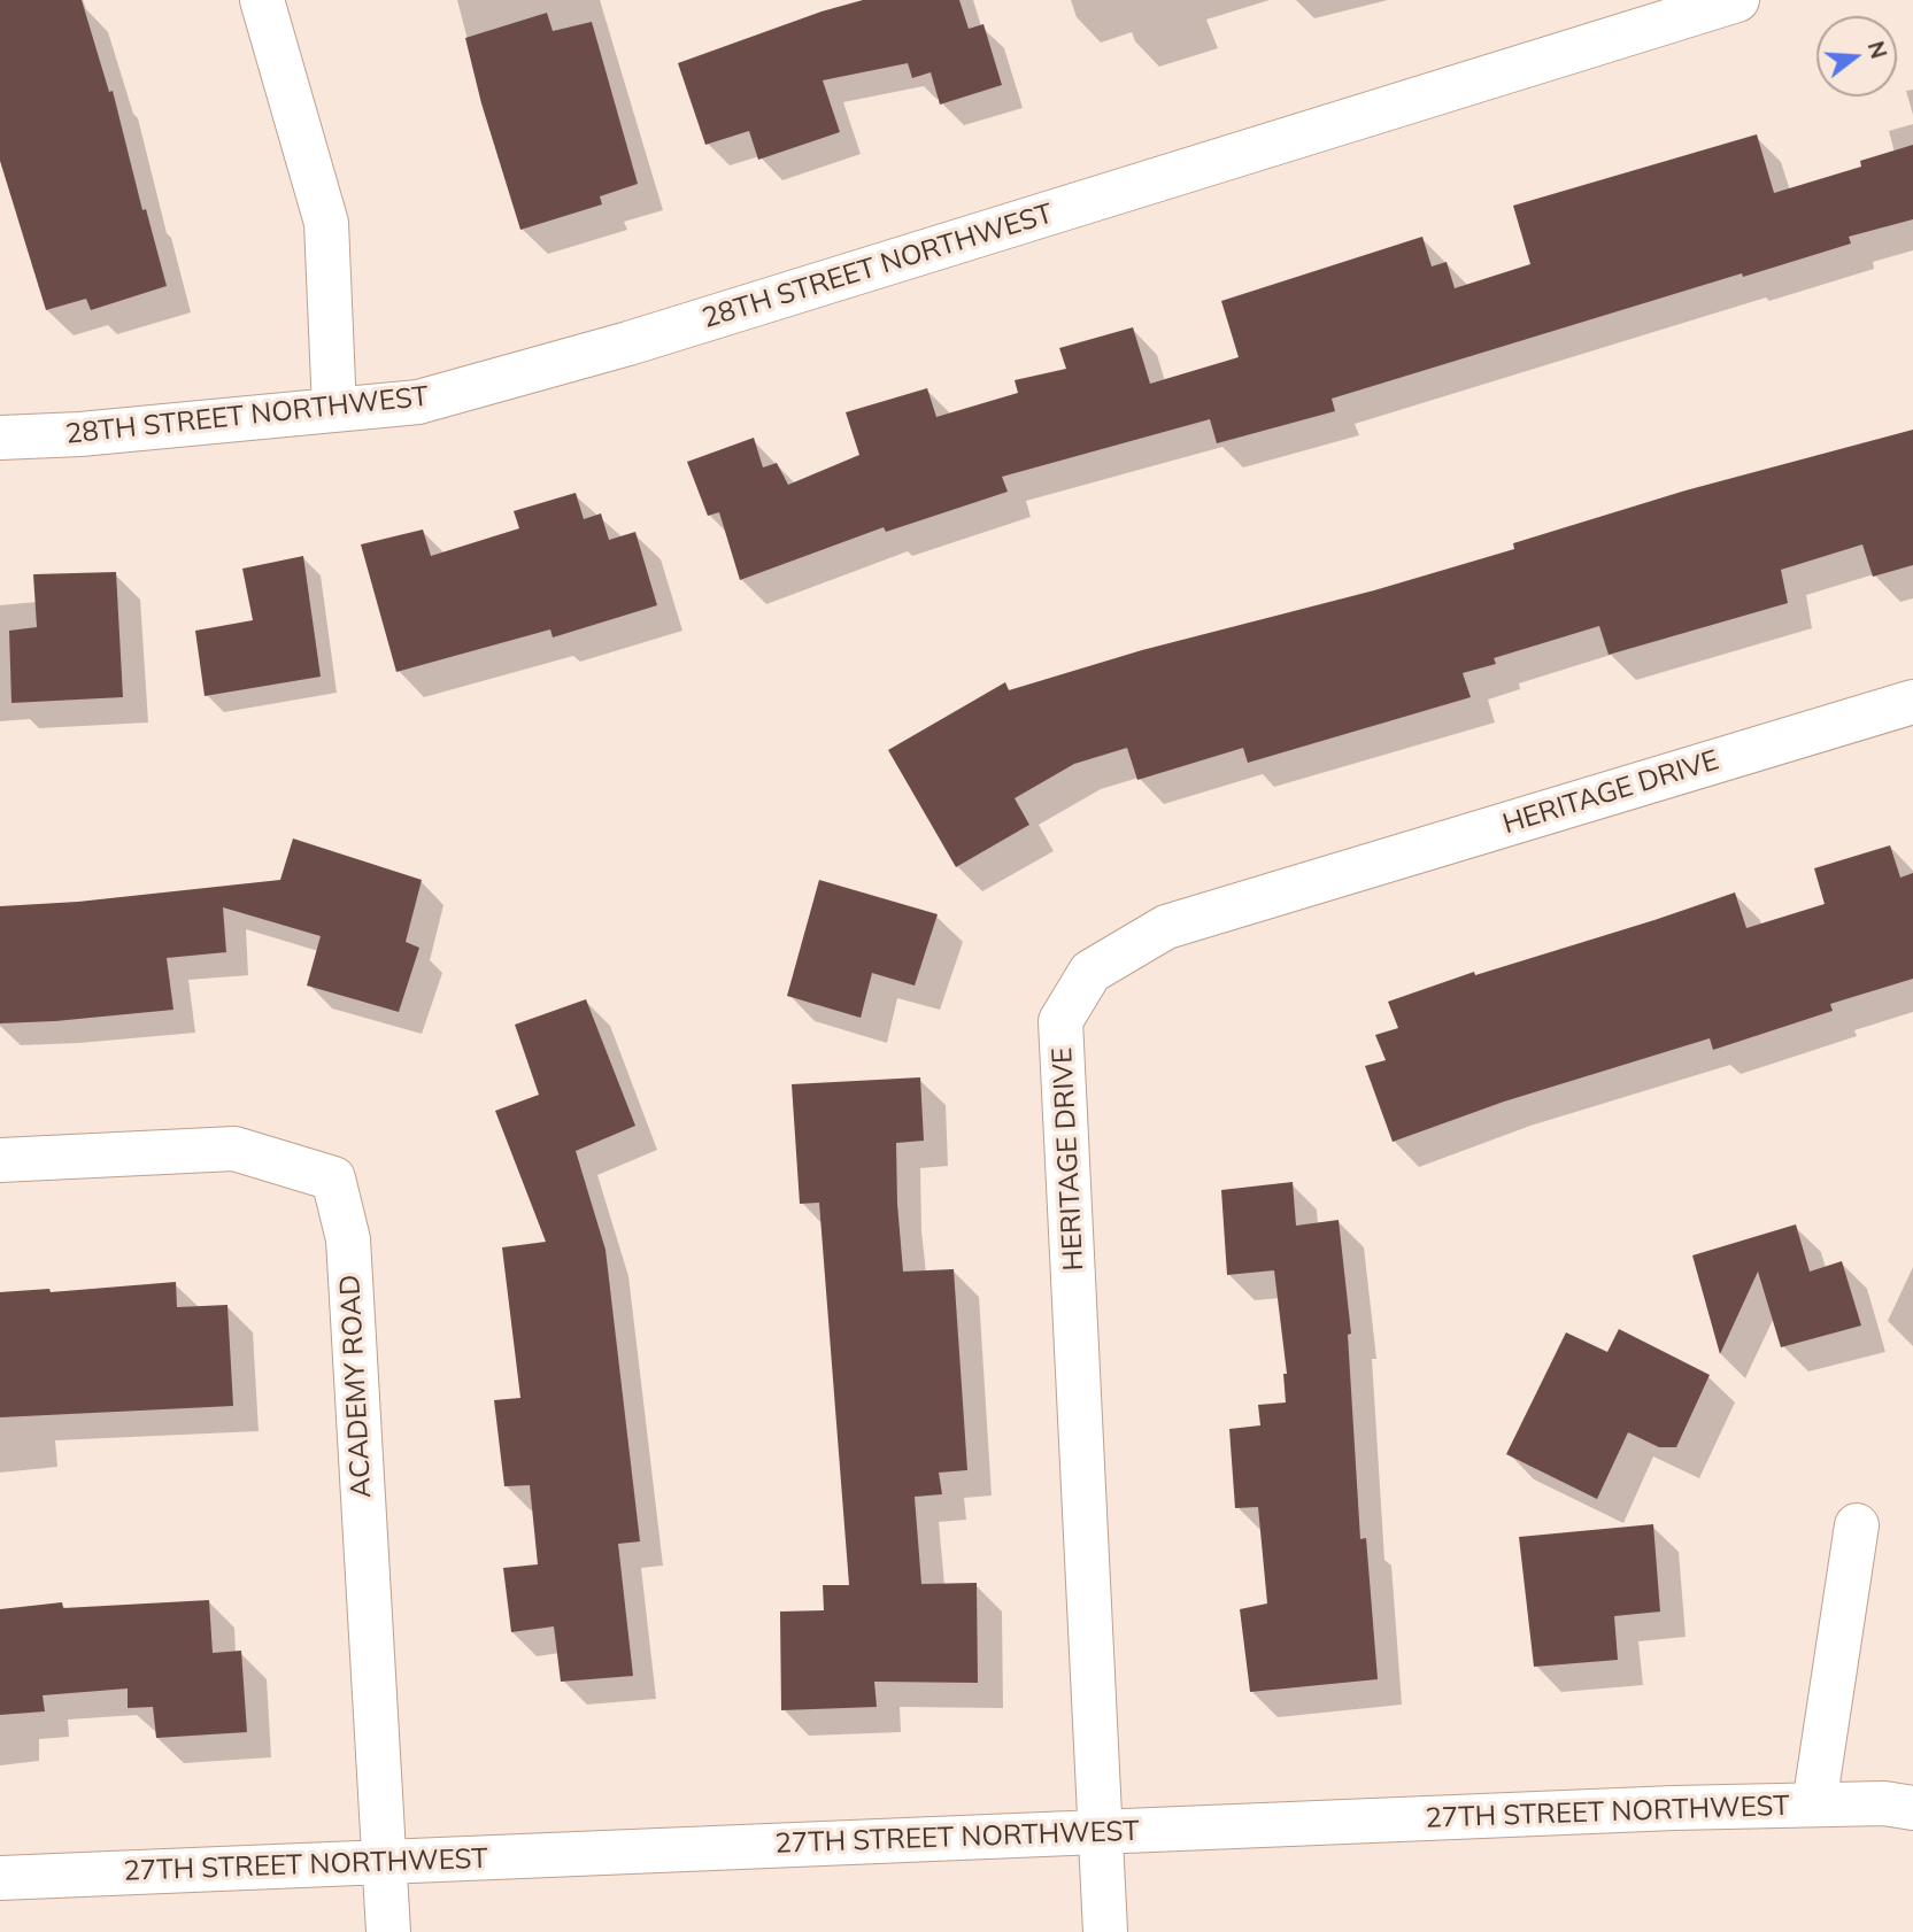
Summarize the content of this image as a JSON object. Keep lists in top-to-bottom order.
{
  "streets": {
    "street": [
      "28TH STREET NORTHWEST",
      "HERITAGE DRIVE",
      "ACADEMY ROAD",
      "27TH STREET NORTHWEST"
    ]
  },
  "crossings": [
    ["HERITAGE DRIVE", "27TH STREET NORTHWEST"],
    ["ACADEMY ROAD", "27TH STREET NORTHWEST"]
  ],
  "north": "right"
}
